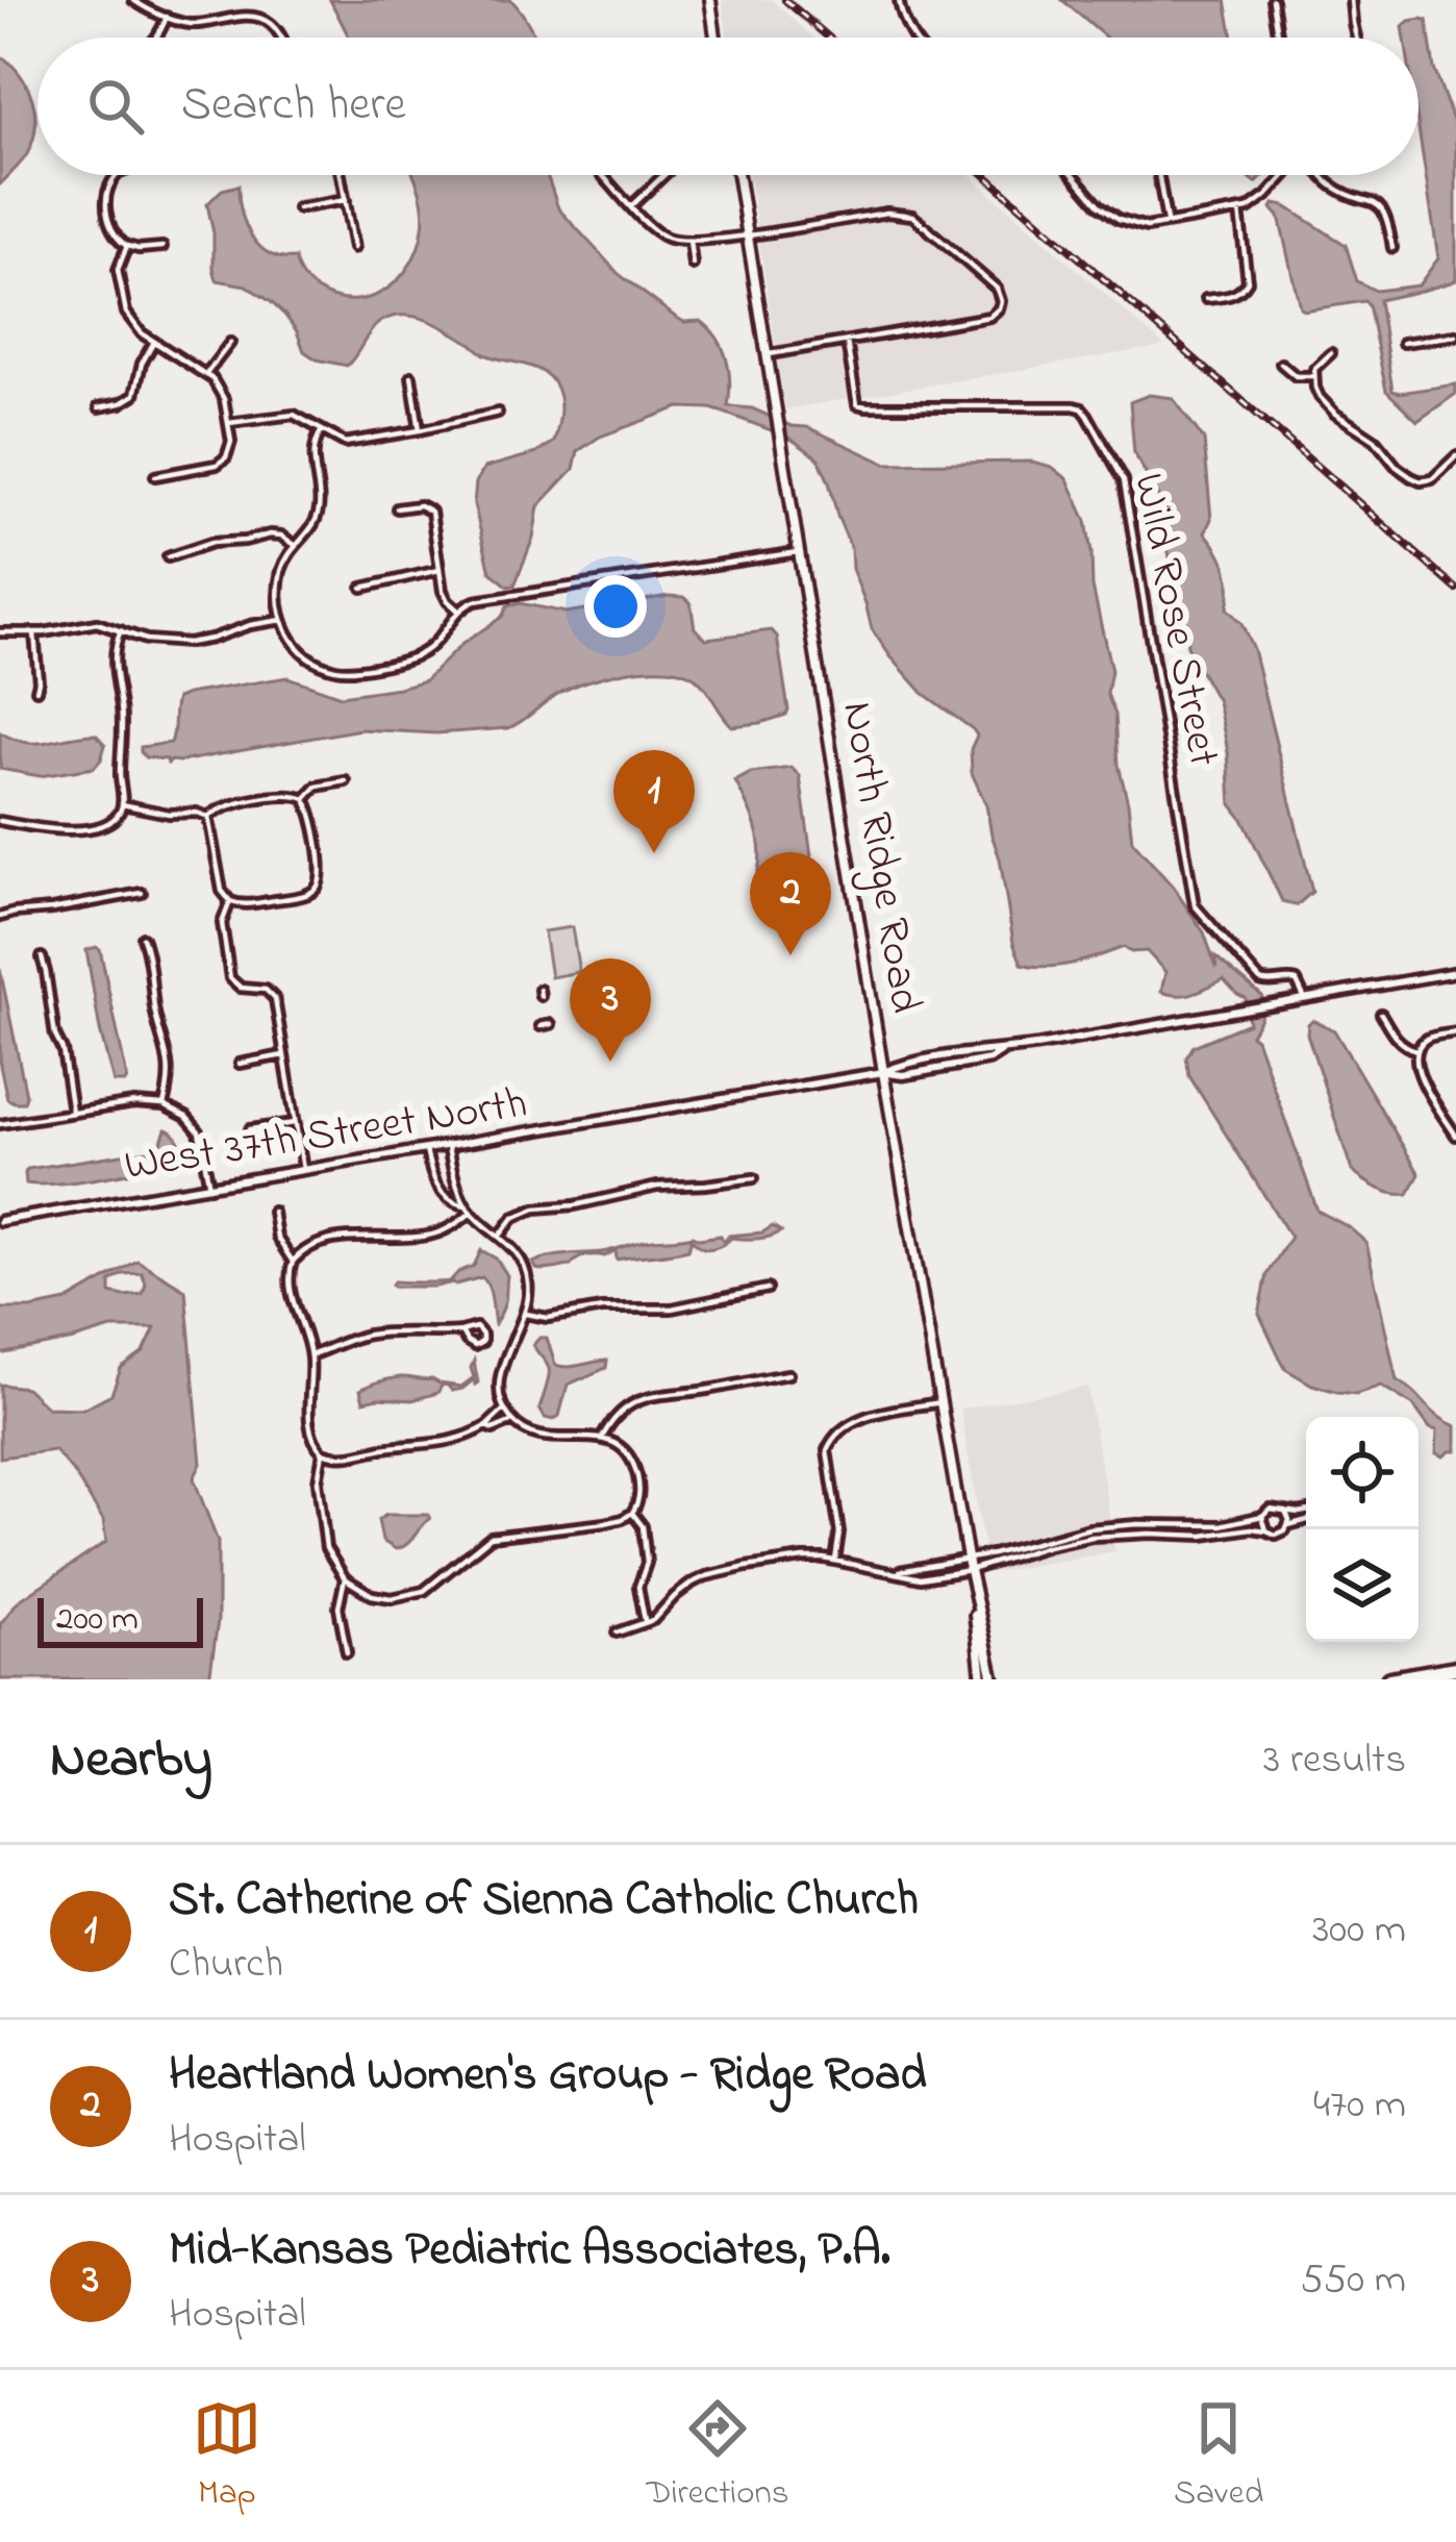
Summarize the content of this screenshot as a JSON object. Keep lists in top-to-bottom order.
{
  "streets": {
    "main road": ["North Ridge Road"],
    "street": ["Wild Rose Street", "West 37th Street North"]
  },
  "crossings": [
    ["Wild Rose Street", "West 37th Street North"],
    ["North Ridge Road", "West 37th Street North"]
  ],
  "scale_bar": "200 m",
  "page": {
    "search": "Search here",
    "pins": ["1", "2", "3"],
    "scale": "200 m",
    "heading": ["Nearby", "3 results"],
    "list": [
      {
        "mark": "1",
        "name": "St. Catherine of Sienna Catholic Church",
        "note": "Church",
        "value": "300 m"
      },
      {
        "mark": "2",
        "name": "Heartland Women's Group - Ridge Road",
        "note": "Hospital",
        "value": "470 m"
      },
      {
        "mark": "3",
        "name": "Mid-Kansas Pediatric Associates, P.A.",
        "note": "Hospital",
        "value": "550 m"
      }
    ],
    "nav": ["Map", "Directions", "Saved"]
  }
}
